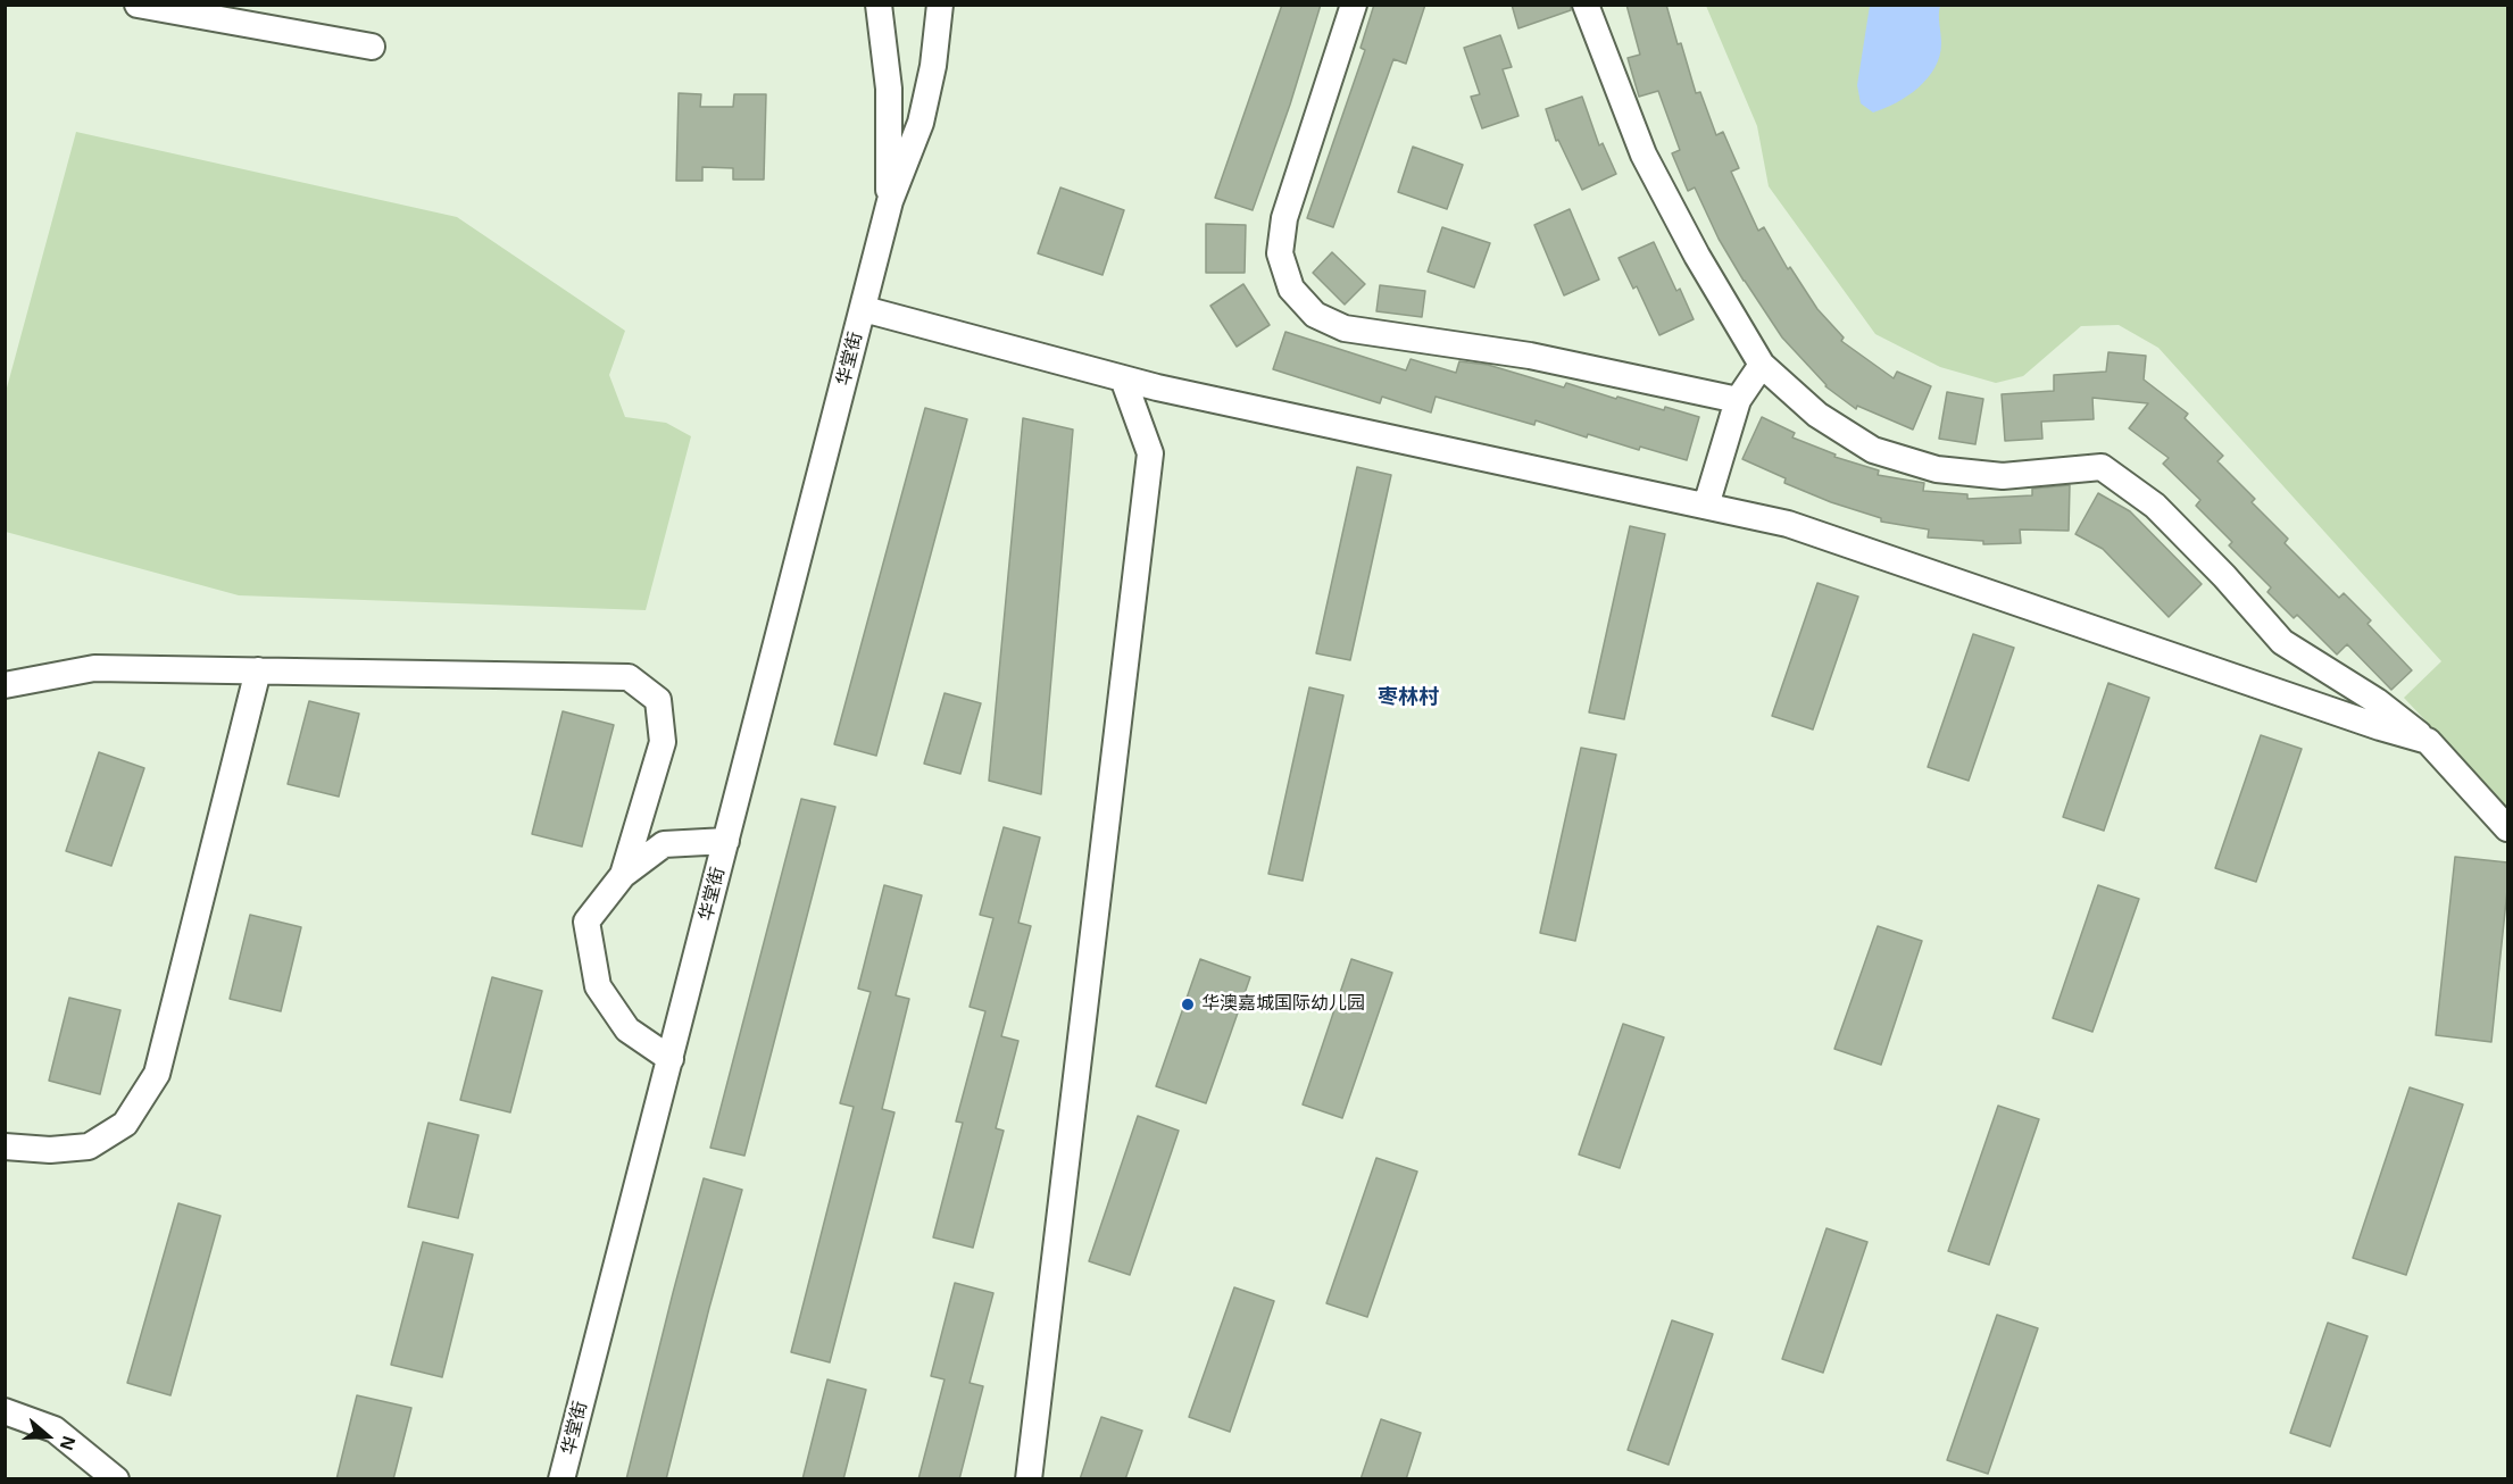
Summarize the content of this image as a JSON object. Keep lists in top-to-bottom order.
{
  "streets": {
    "street": ["华堂街"]
  },
  "districts": ["枣林村"],
  "places": ["华澳嘉城国际幼儿园"],
  "north": "right"
}
